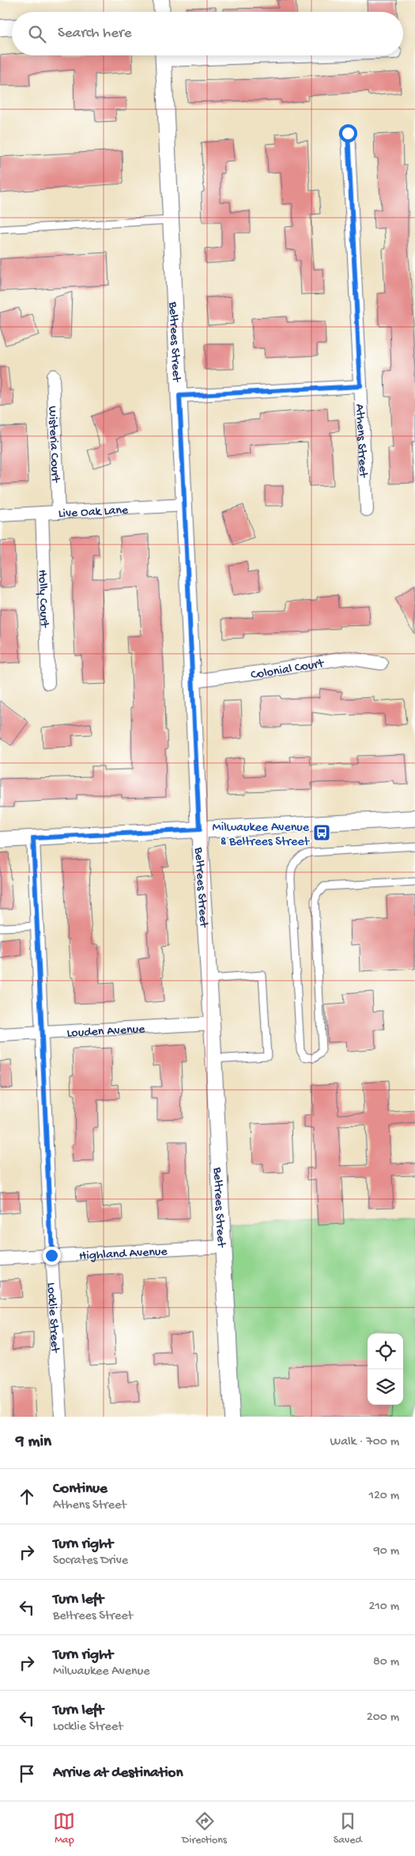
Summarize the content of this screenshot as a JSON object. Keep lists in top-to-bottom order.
{
  "streets": {
    "street": [
      "Beltrees Street",
      "Athens Street",
      "Wisteria Court",
      "Live Oak Lane",
      "Holly Court",
      "Colonial Court",
      "Louden Avenue",
      "Highland Avenue",
      "Locklie Street"
    ]
  },
  "crossings": [
    ["Beltrees Street", "Live Oak Lane"],
    ["Beltrees Street", "Colonial Court"],
    ["Beltrees Street", "Louden Avenue"],
    ["Beltrees Street", "Highland Avenue"],
    ["Wisteria Court", "Live Oak Lane"],
    ["Live Oak Lane", "Holly Court"],
    ["Louden Avenue", "Locklie Street"],
    ["Highland Avenue", "Locklie Street"]
  ],
  "places": {
    "bus stop": ["Milwaukee Avenue & Beltrees Street"]
  },
  "page": {
    "search": "Search here",
    "heading": ["9 min", "Walk · 700 m"],
    "list": [
      ["Continue", "Athens Street", "120 m"],
      ["Turn right", "Socrates Drive", "90 m"],
      ["Turn left", "Beltrees Street", "210 m"],
      ["Turn right", "Milwaukee Avenue", "80 m"],
      ["Turn left", "Locklie Street", "200 m"],
      "Arrive at destination"
    ],
    "nav": ["Map", "Directions", "Saved"]
  }
}
